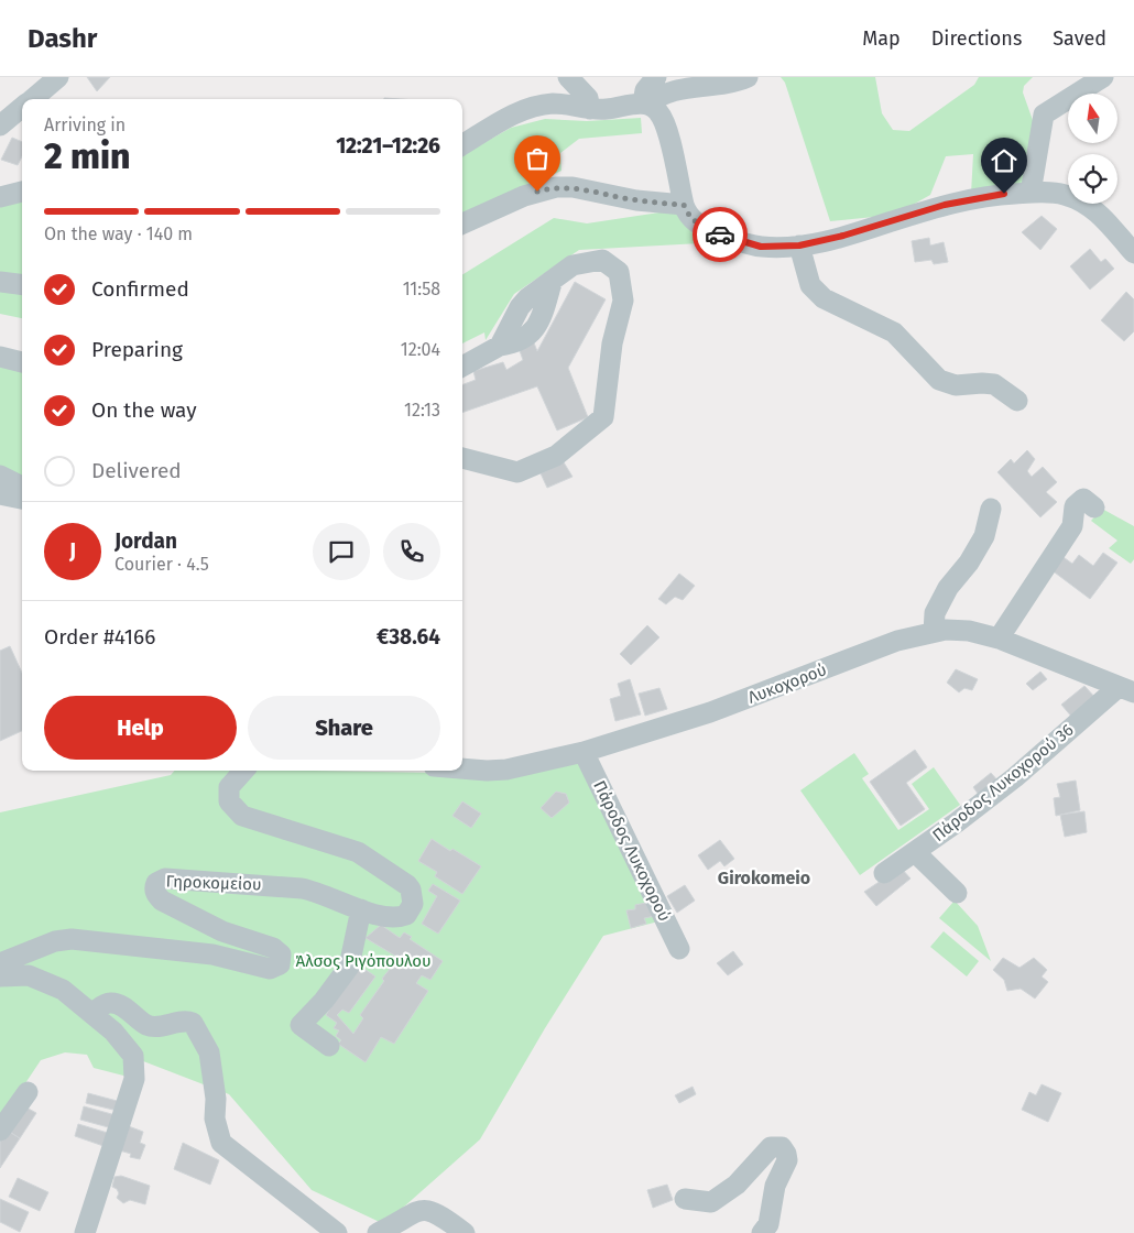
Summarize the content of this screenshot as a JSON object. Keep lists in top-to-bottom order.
{
  "streets": {
    "street": [
      "Λυκοχορού",
      "Πάροδος Λυκοχορού 36",
      "Πάροδος Λυκοχορού",
      "Γηροκομείου"
    ]
  },
  "crossings": [
    ["Λυκοχορού", "Πάροδος Λυκοχορού 36"],
    ["Λυκοχορού", "Πάροδος Λυκοχορού"]
  ],
  "districts": ["Girokomeio"],
  "parks": ["Άλσος Ριγόπουλου"],
  "north": "top",
  "page": {
    "header": "Dashr",
    "nav": ["Map", "Directions", "Saved"],
    "heading": ["2 min", "Arriving in", "12:21–12:26"],
    "panel": [
      "Jordan",
      "Courier · 4.5",
      "Order #4166",
      "€38.64"
    ],
    "bar": "On the way · 140 m",
    "list": [
      ["Confirmed", "11:58"],
      ["Preparing", "12:04"],
      ["On the way", "12:13"],
      "Delivered"
    ],
    "round": "J",
    "buttons": ["Help", "Share"]
  }
}
